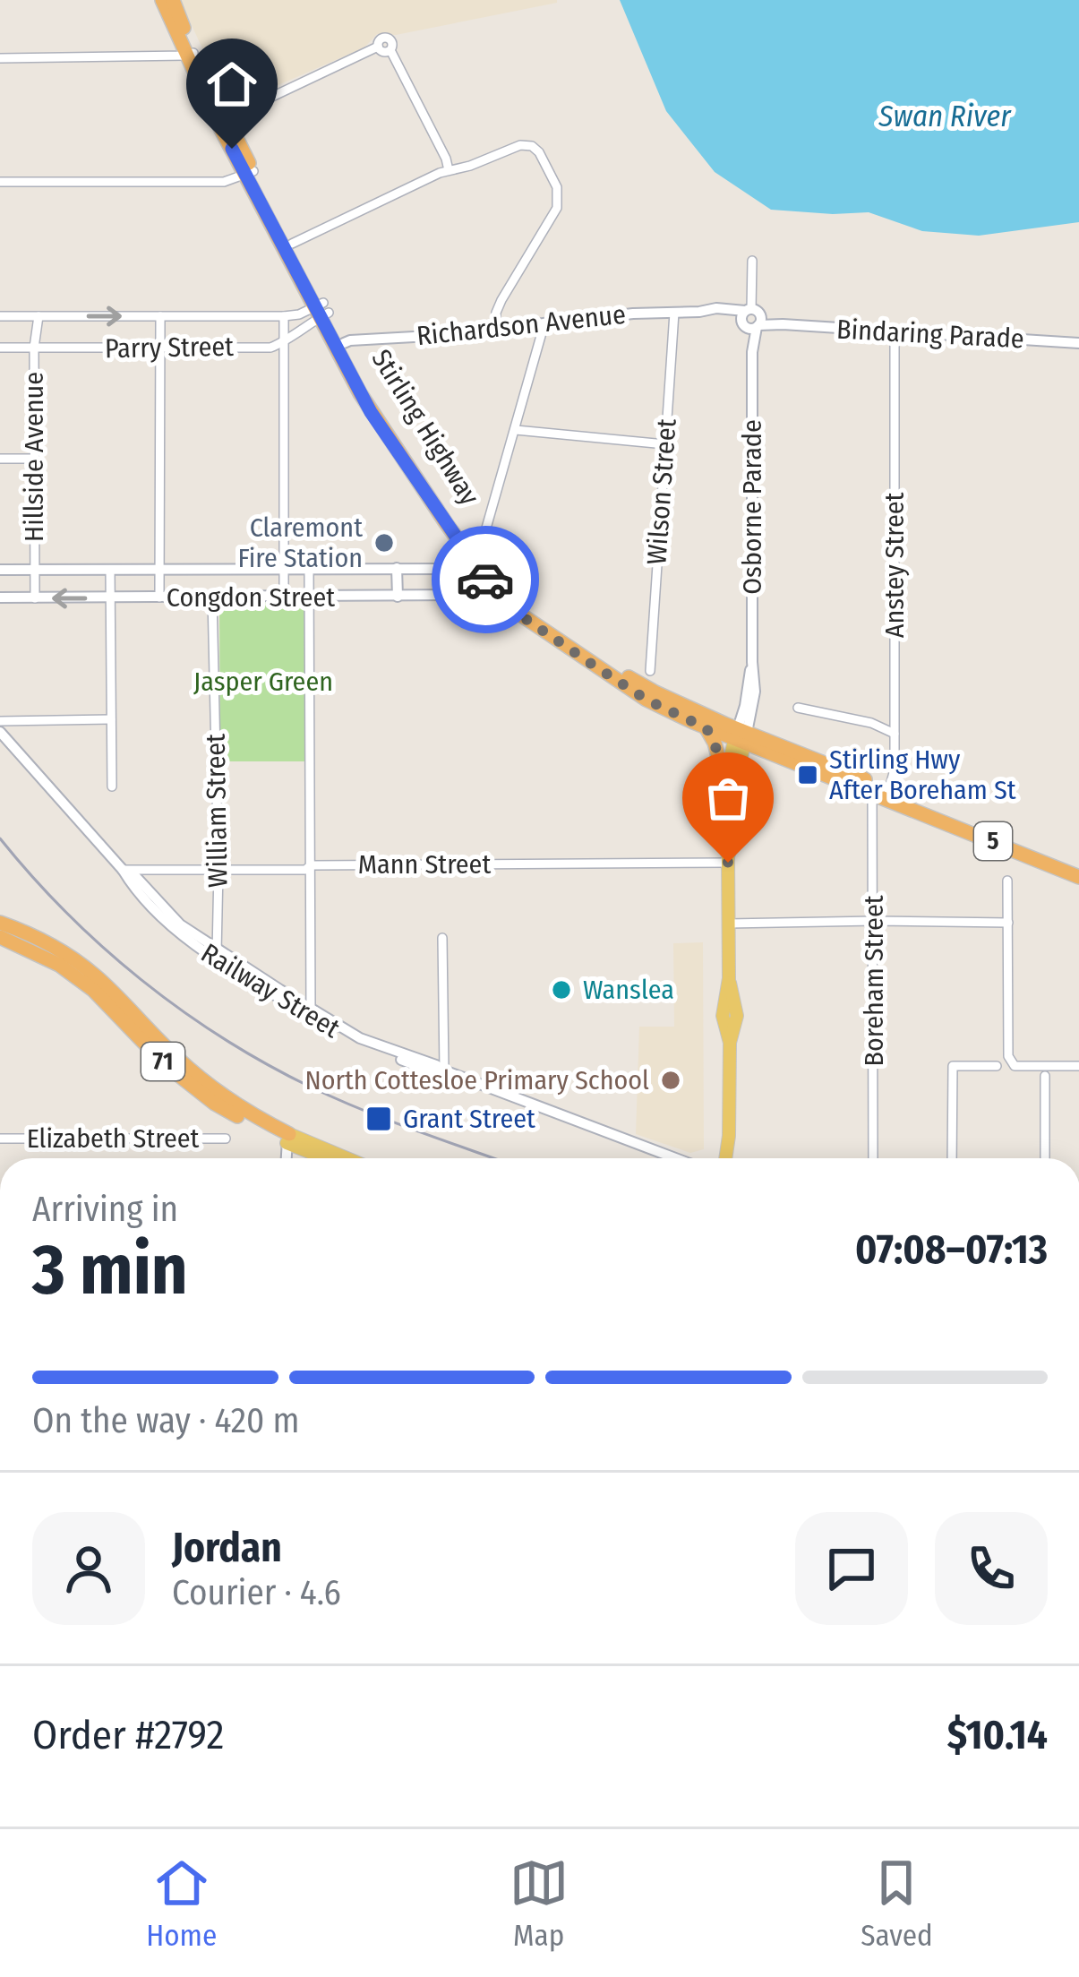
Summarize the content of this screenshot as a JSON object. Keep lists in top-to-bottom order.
{
  "streets": {
    "highway": ["Stirling Highway", "5", "71"],
    "street": [
      "Richardson Avenue",
      "Bindaring Parade",
      "Parry Street",
      "Hillside Avenue",
      "Wilson Street",
      "Osborne Parade",
      "Anstey Street",
      "Congdon Street",
      "William Street",
      "Mann Street",
      "Boreham Street",
      "Railway Street",
      "Elizabeth Street"
    ]
  },
  "crossings": [
    ["Richardson Avenue", "Bindaring Parade"],
    ["Richardson Avenue", "Stirling Highway"],
    ["Richardson Avenue", "Wilson Street"],
    ["Richardson Avenue", "Osborne Parade"],
    ["Bindaring Parade", "Osborne Parade"],
    ["Bindaring Parade", "Anstey Street"],
    ["Parry Street", "Stirling Highway"],
    ["Parry Street", "Hillside Avenue"],
    ["Stirling Highway", "Osborne Parade"],
    ["Stirling Highway", "Anstey Street"],
    ["Stirling Highway", "Congdon Street"],
    ["Stirling Highway", "Boreham Street"],
    ["Hillside Avenue", "Congdon Street"],
    ["Anstey Street", "Boreham Street"],
    ["Congdon Street", "William Street"],
    ["William Street", "Mann Street"],
    ["William Street", "Railway Street"],
    ["Mann Street", "Railway Street"]
  ],
  "water": ["Swan River"],
  "parks": ["Jasper Green"],
  "places": {
    "other": ["Claremont Fire Station", "Wanslea", "North Cottesloe Primary School"],
    "transit": ["Stirling Hwy After Boreham St", "Grant Street"]
  },
  "page": {
    "heading": ["3 min", "Arriving in", "07:08–07:13"],
    "panel": [
      "Jordan",
      "Courier · 4.6",
      "Order #2792",
      "$10.14"
    ],
    "bar": "On the way · 420 m",
    "tabs": ["Home", "Map", "Saved"]
  }
}
